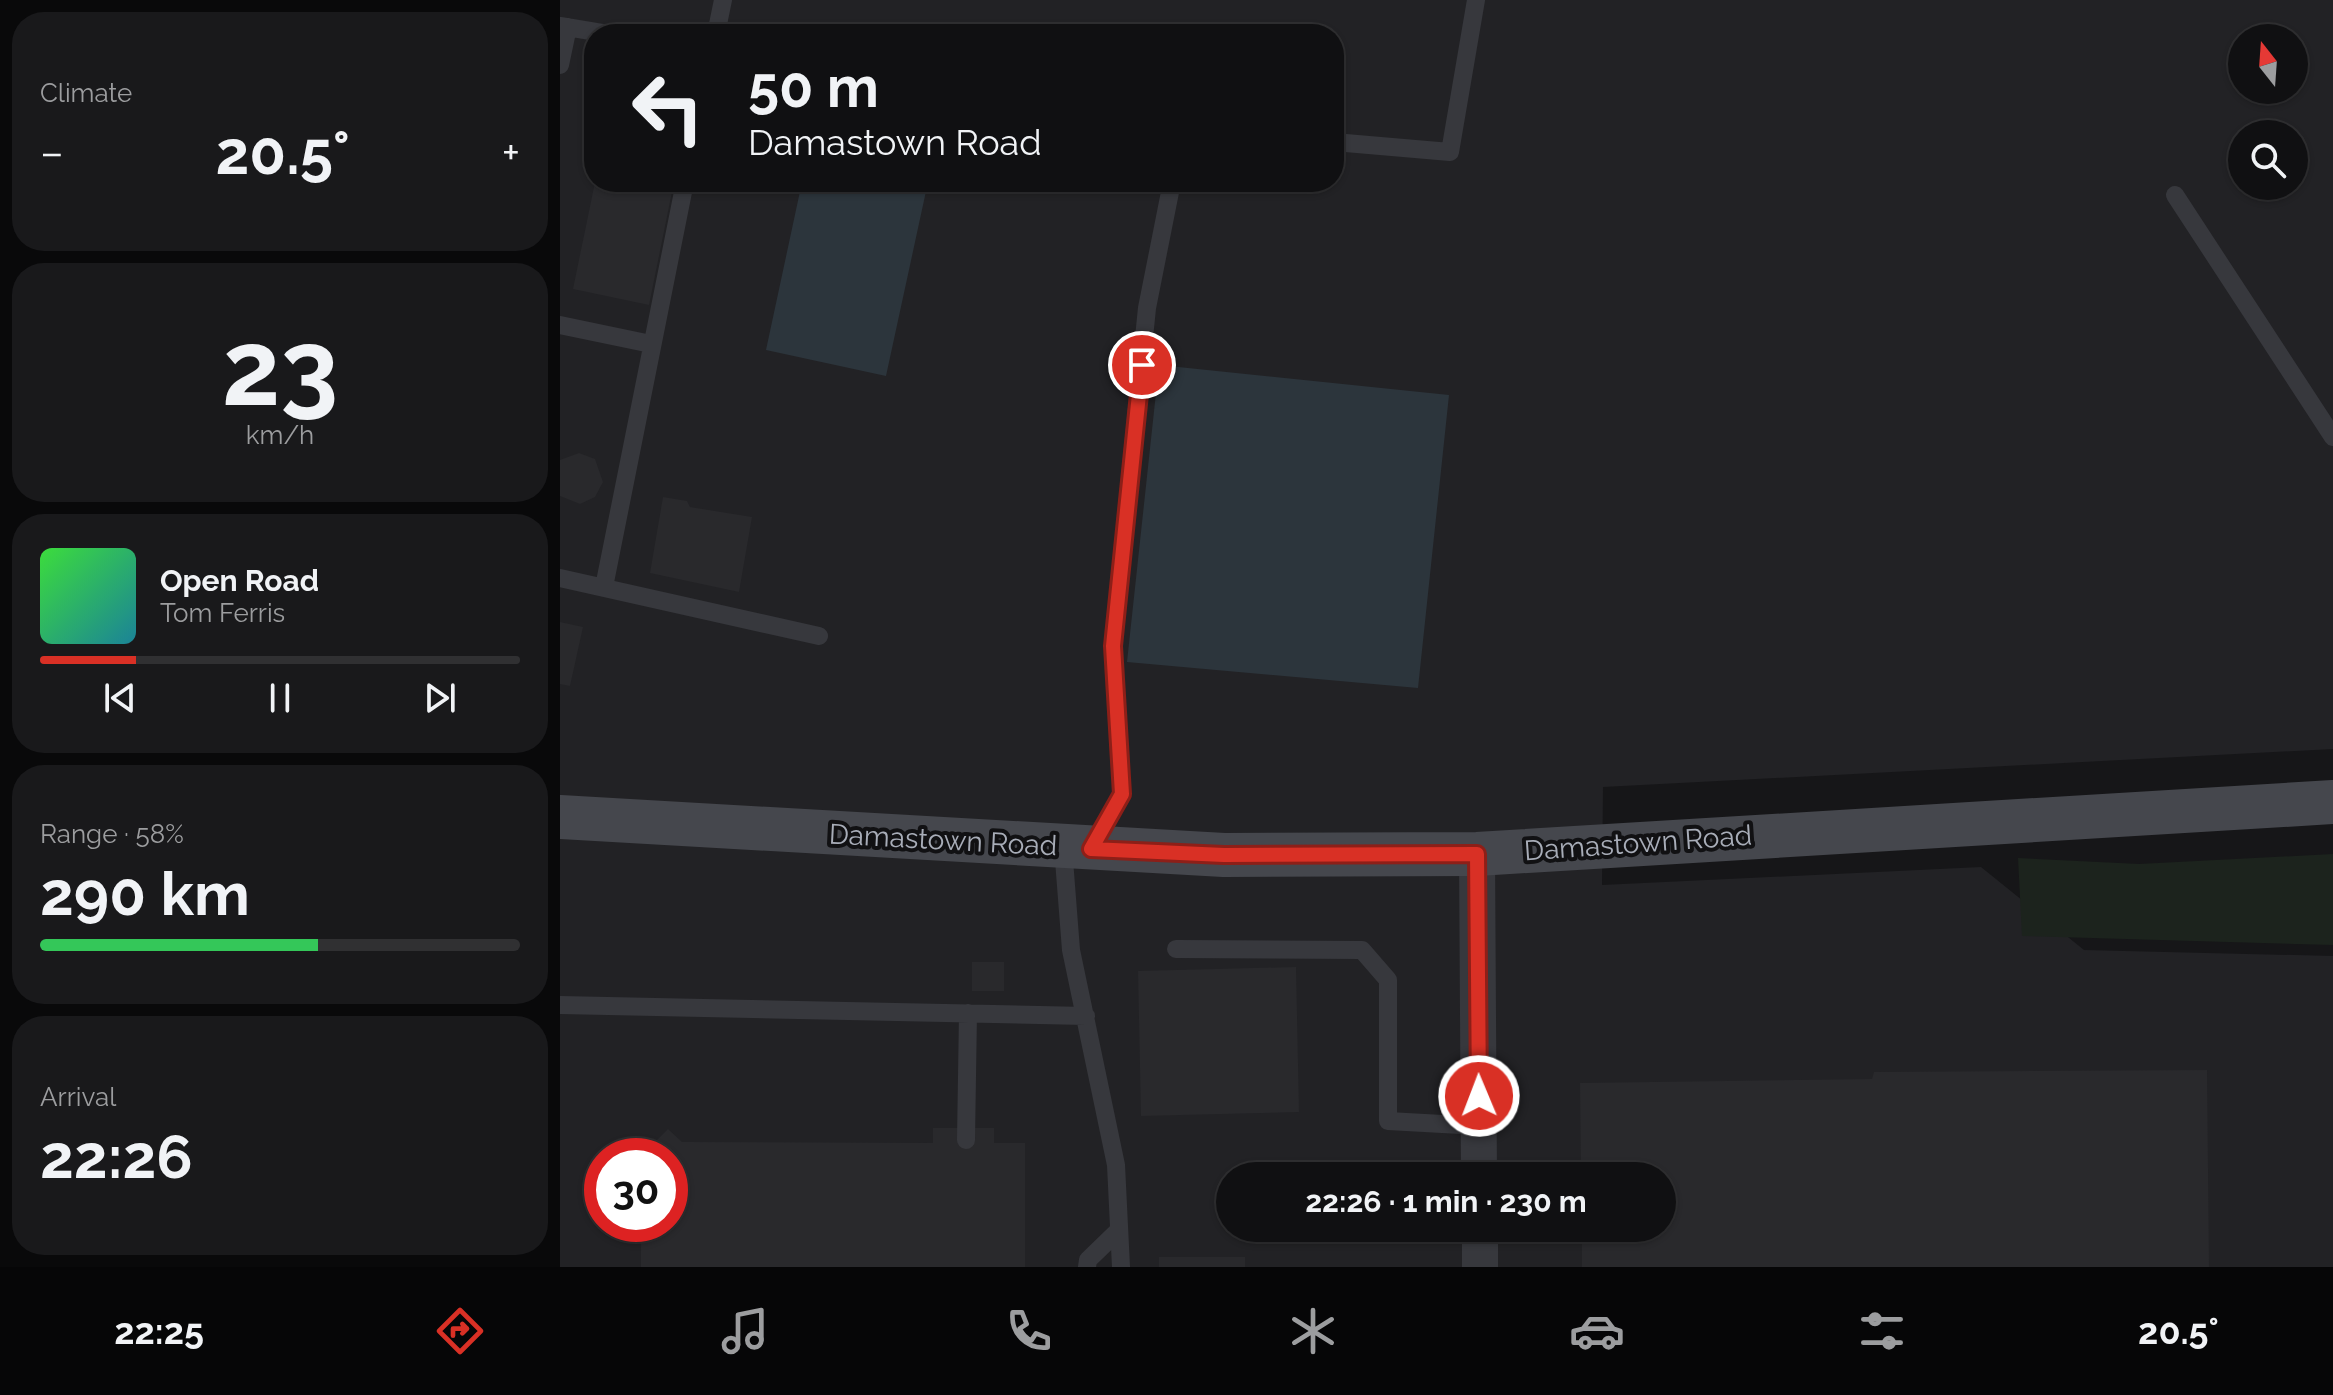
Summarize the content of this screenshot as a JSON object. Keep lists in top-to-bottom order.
{
  "streets": {
    "street": ["Damastown Road"]
  },
  "north": "top",
  "page": {
    "tile": [
      "Climate",
      ["23", "km/h"],
      ["Range · 58%", "290 km"],
      ["Arrival", "22:26"]
    ],
    "turn": ["50 m", "Damastown Road"],
    "heat": ["−", "20.5°", "+"],
    "song": ["Open Road", "Tom Ferris"],
    "limit": "30",
    "trip": "22:26 · 1 min · 230 m",
    "tabs": ["22:25", "20.5°"]
  }
}
